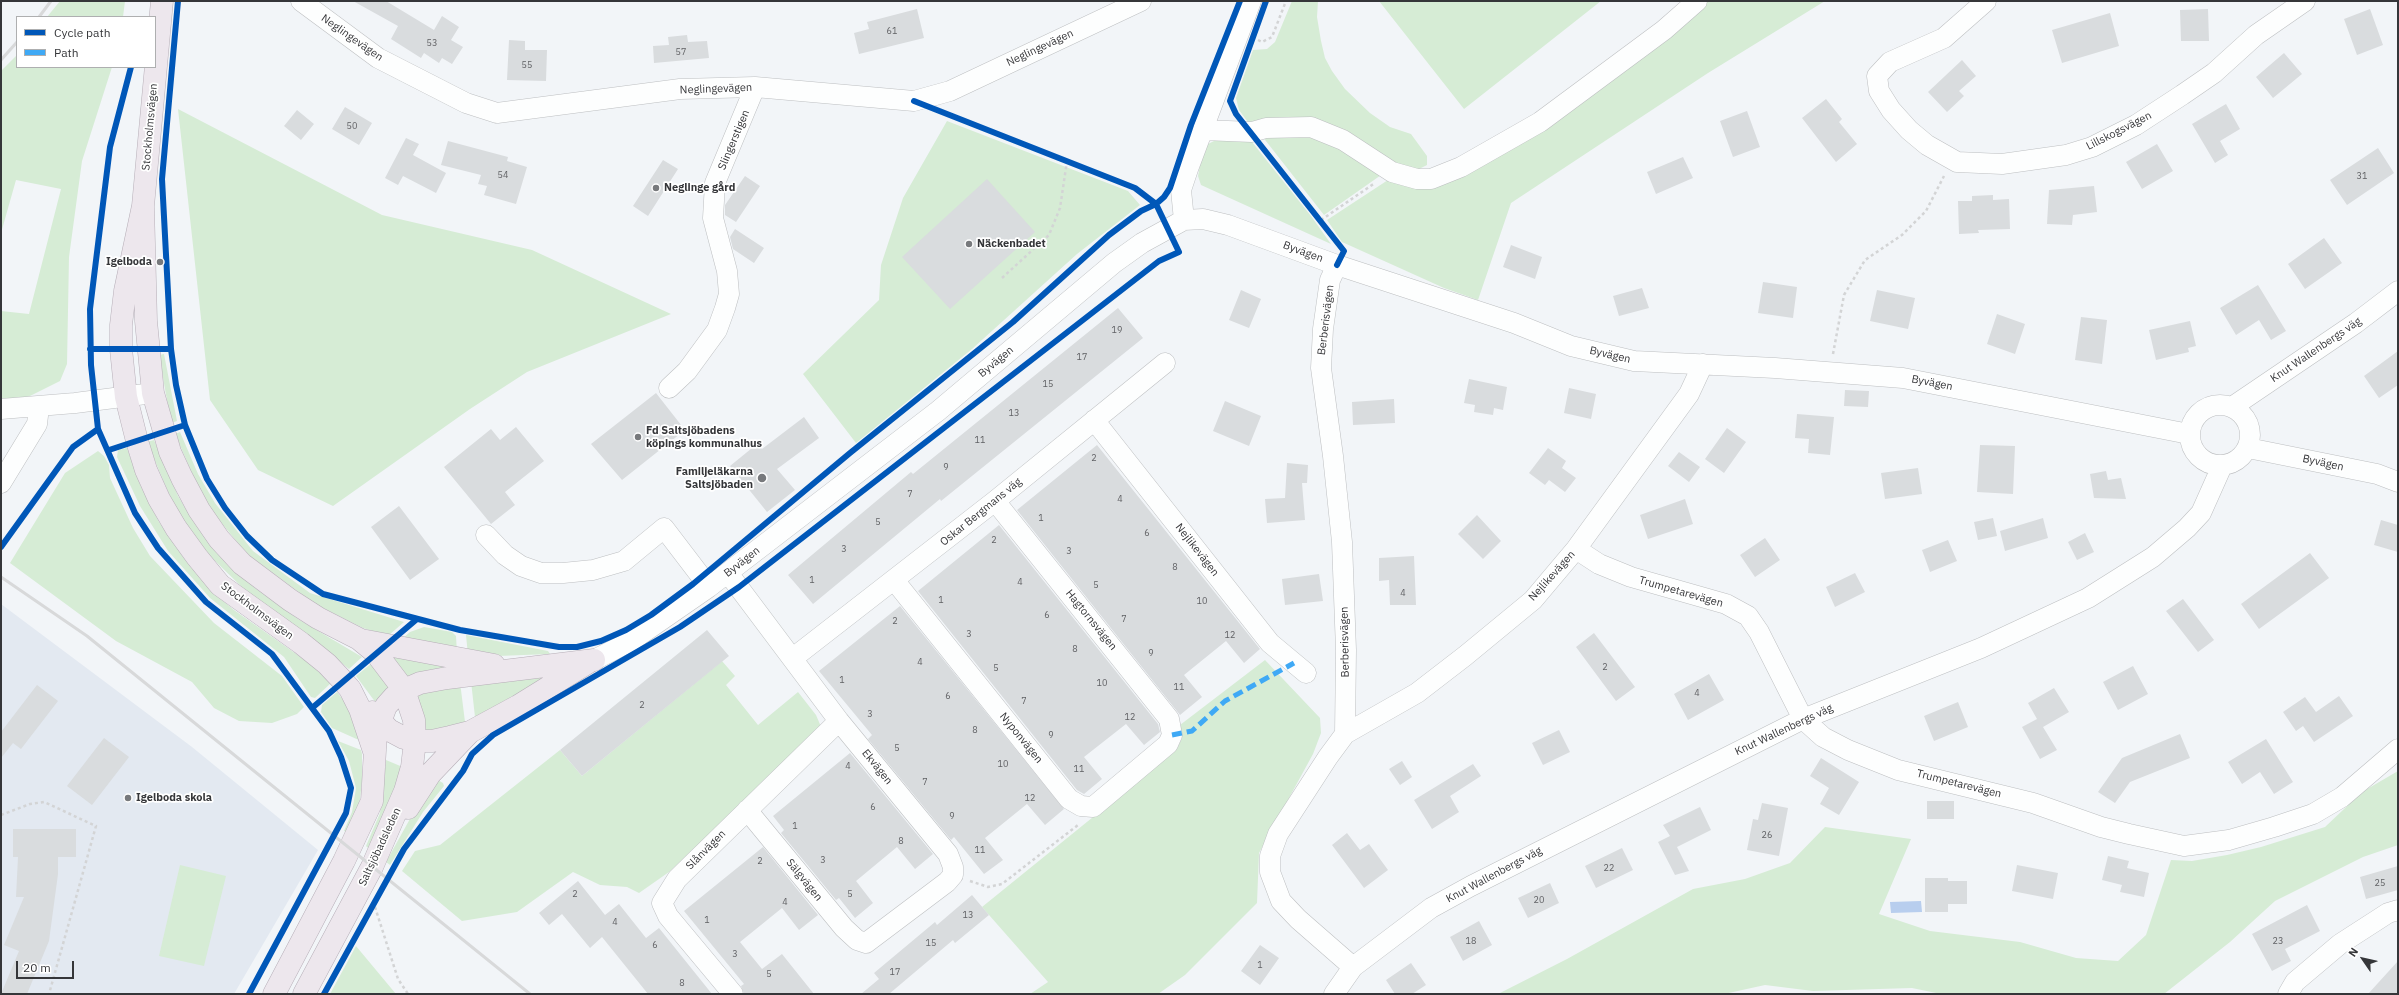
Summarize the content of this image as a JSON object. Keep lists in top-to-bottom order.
{
  "streets": {
    "main road": ["Stockholmsvägen", "Saltsjöbadsleden"],
    "street": [
      "Neglingevägen",
      "Lillskogsvägen",
      "Slingerstigen",
      "Byvägen",
      "Berberisvägen",
      "Knut Wallenbergs väg",
      "Oskar Bergmans väg",
      "Nejlikevägen",
      "Trumpetarevägen",
      "Hagtornsvägen",
      "Nyponvägen",
      "Ekvägen",
      "Slånvägen",
      "Sälgvägen"
    ]
  },
  "crossings": [
    ["Neglingevägen", "Slingerstigen"],
    ["Stockholmsvägen", "Saltsjöbadsleden"],
    ["Byvägen", "Berberisvägen"],
    ["Byvägen", "Knut Wallenbergs väg"],
    ["Byvägen", "Nejlikevägen"],
    ["Byvägen", "Ekvägen"],
    ["Berberisvägen", "Nejlikevägen"],
    ["Knut Wallenbergs väg", "Trumpetarevägen"],
    ["Oskar Bergmans väg", "Nejlikevägen"],
    ["Oskar Bergmans väg", "Hagtornsvägen"],
    ["Oskar Bergmans väg", "Nyponvägen"],
    ["Oskar Bergmans väg", "Ekvägen"],
    ["Nejlikevägen", "Trumpetarevägen"],
    ["Hagtornsvägen", "Nyponvägen"],
    ["Ekvägen", "Slånvägen"],
    ["Ekvägen", "Sälgvägen"],
    ["Slånvägen", "Sälgvägen"]
  ],
  "places": [
    "Neglinge gård",
    "Näckenbadet",
    "Igelboda",
    "Fd Saltsjöbadens köpings kommunalhus",
    "Familjeläkarna Saltsjöbaden",
    "Igelboda skola"
  ],
  "house_numbers": [
    "61",
    "53",
    "57",
    "55",
    "50",
    "54",
    "31",
    "19",
    "17",
    "15",
    "13",
    "11",
    "2",
    "9",
    "7",
    "4",
    "1",
    "5",
    "6",
    "2",
    "3",
    "3",
    "8",
    "1",
    "4",
    "5",
    "4",
    "1",
    "10",
    "6",
    "7",
    "2",
    "3",
    "12",
    "8",
    "9",
    "4",
    "2",
    "5",
    "1",
    "10",
    "11",
    "4",
    "6",
    "7",
    "2",
    "3",
    "12",
    "8",
    "9",
    "5",
    "10",
    "4",
    "11",
    "7",
    "12",
    "6",
    "9",
    "1",
    "26",
    "8",
    "11",
    "3",
    "2",
    "22",
    "25",
    "2",
    "5",
    "20",
    "4",
    "13",
    "1",
    "4",
    "18",
    "23",
    "15",
    "6",
    "3",
    "1",
    "17",
    "5",
    "8"
  ],
  "legend": ["Cycle path", "Path"],
  "scale_bar": "20 m",
  "north": "top left"
}
